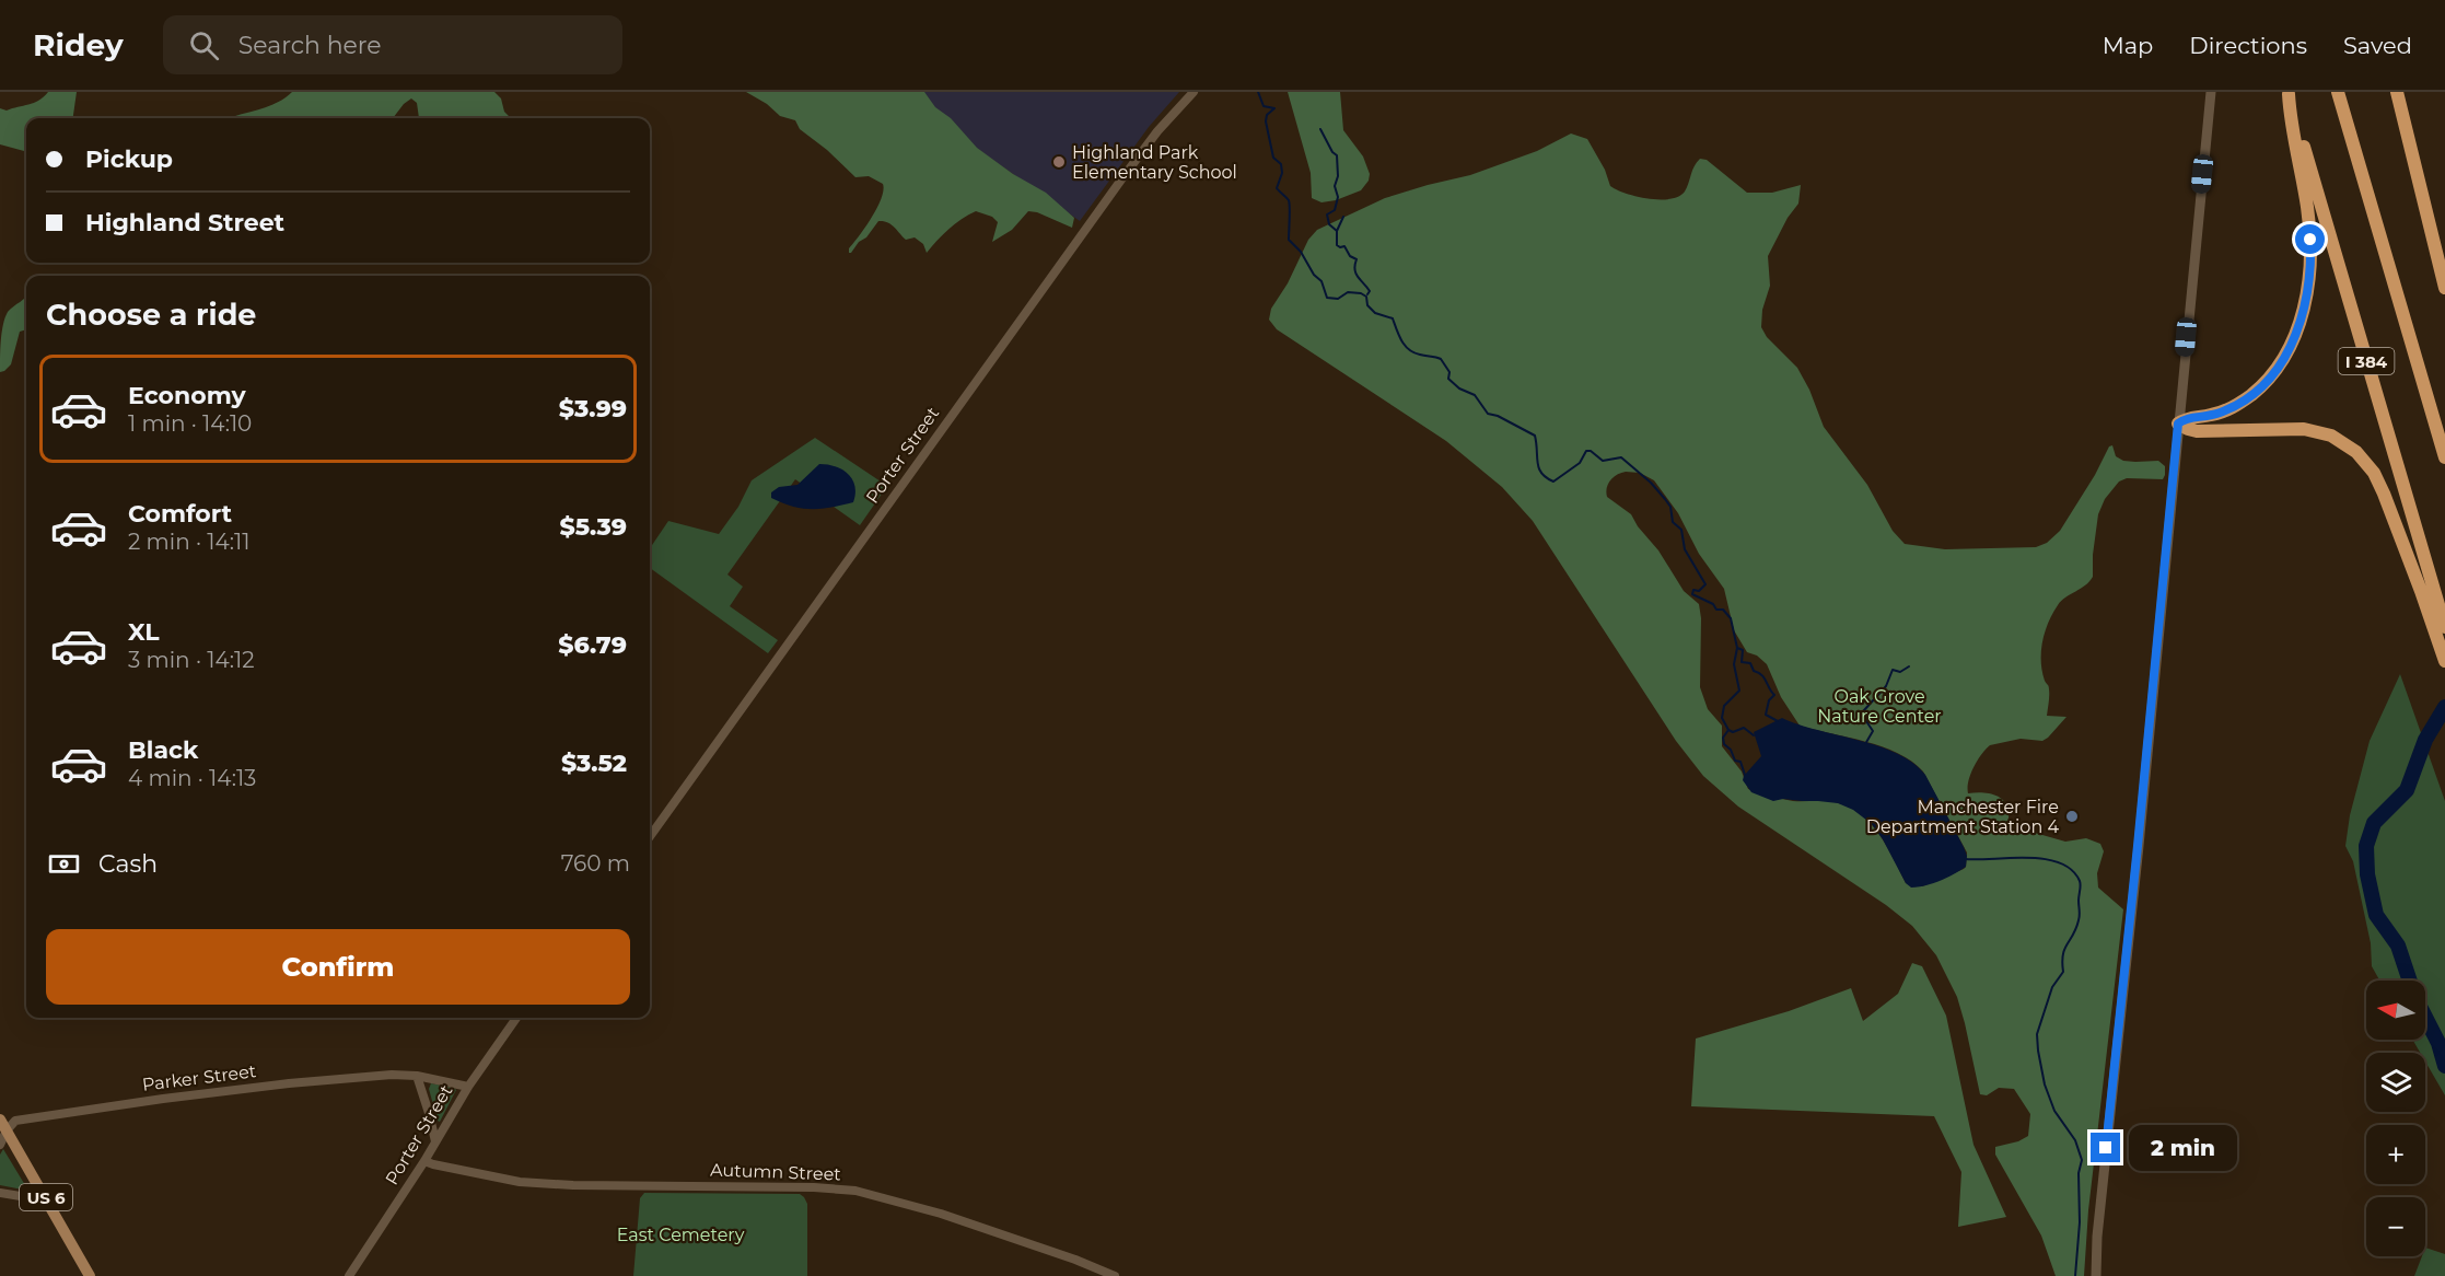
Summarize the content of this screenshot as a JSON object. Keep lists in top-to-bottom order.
{
  "streets": {
    "highway": ["I 384"],
    "main road": ["US 6"],
    "street": ["Porter Street", "Parker Street", "Autumn Street"]
  },
  "crossings": [
    ["Porter Street", "Parker Street"],
    ["Porter Street", "Autumn Street"],
    ["Parker Street", "US 6"]
  ],
  "parks": ["Oak Grove Nature Center", "East Cemetery"],
  "places": ["Highland Park Elementary School", "Manchester Fire Department Station 4"],
  "north": "left",
  "page": {
    "header": "Ridey",
    "search": "Search here",
    "nav": ["Map", "Directions", "Saved"],
    "banner": ["Pickup", "Highland Street"],
    "heading": "Choose a ride",
    "list": [
      {
        "name": "Economy",
        "note": "1 min · 14:10",
        "value": "$3.99"
      },
      {
        "name": "Comfort",
        "note": "2 min · 14:11",
        "value": "$5.39"
      },
      {
        "name": "XL",
        "note": "3 min · 14:12",
        "value": "$6.79"
      },
      {
        "name": "Black",
        "note": "4 min · 14:13",
        "value": "$3.52"
      }
    ],
    "pay": ["Cash", "760 m"],
    "buttons": "Confirm",
    "map_buttons": ["+", "−"],
    "bubble": "2 min"
  }
}
